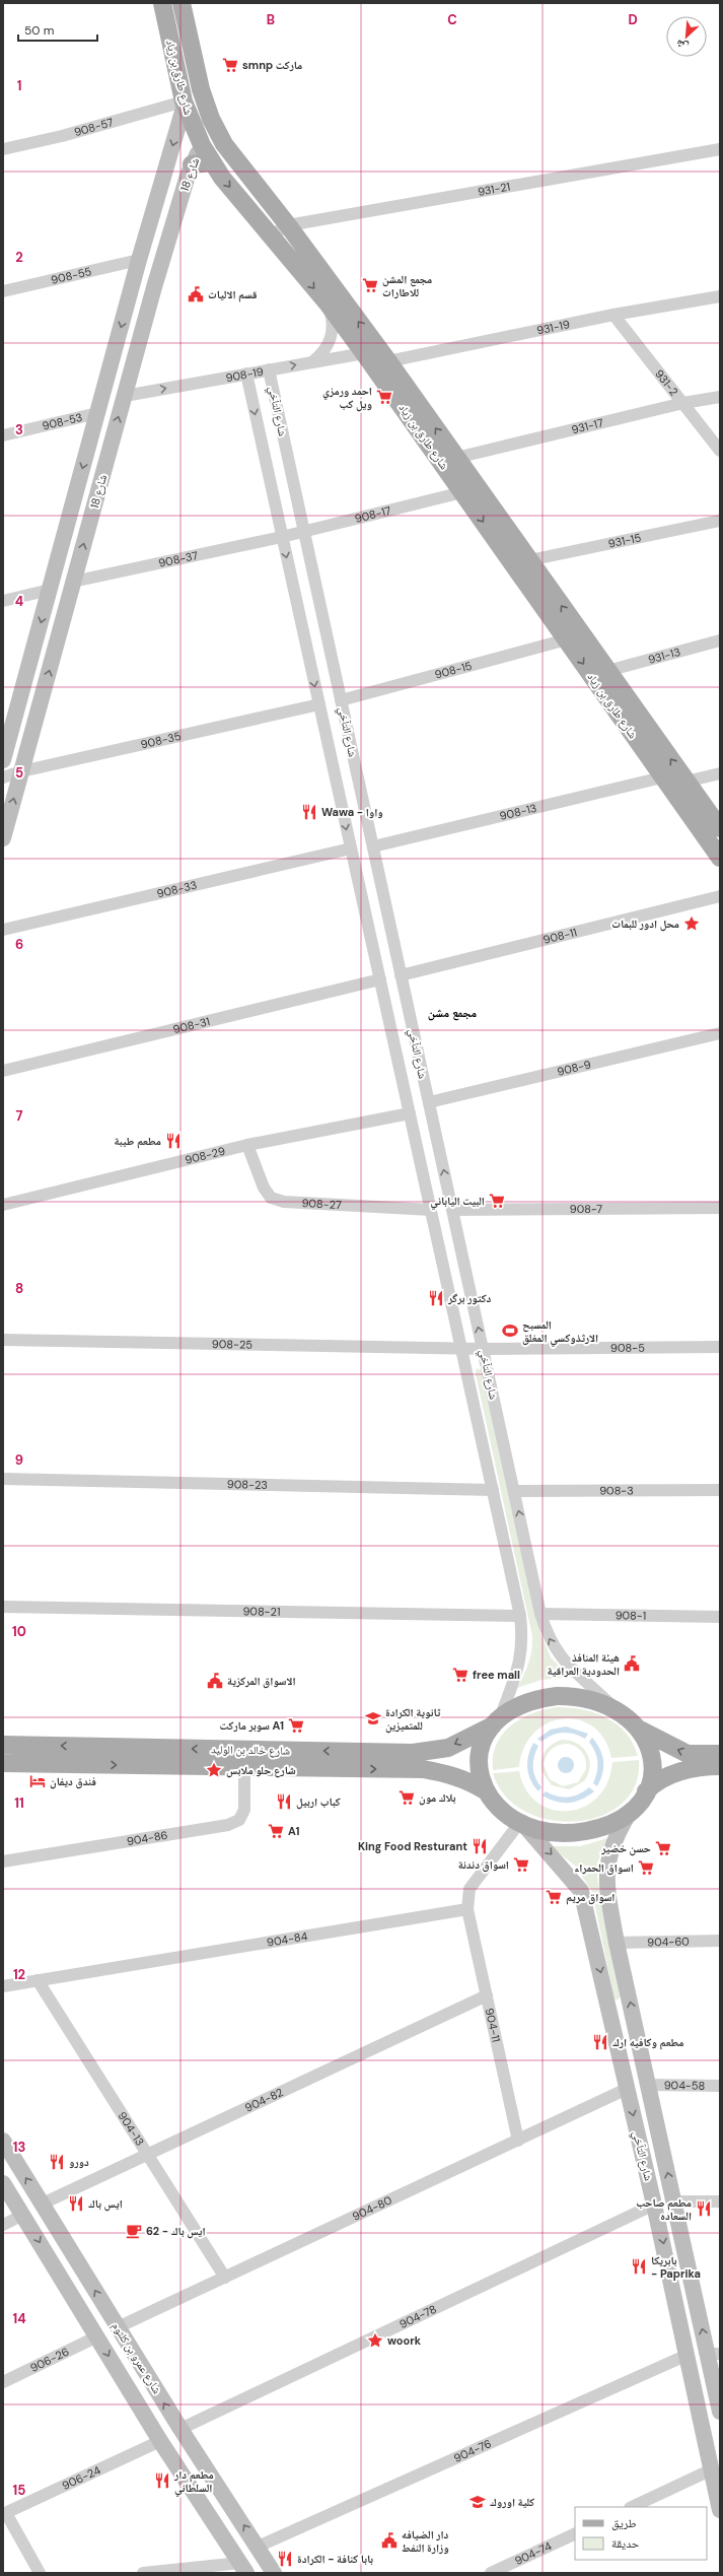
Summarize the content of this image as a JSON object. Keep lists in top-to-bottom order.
{
  "streets": {
    "main road": ["شارع طارق بن زياد", "شارع خالد بن الوليد"],
    "street": [
      "908-57",
      "شارع 18",
      "931-21",
      "908-55",
      "931-19",
      "908-19",
      "931-2",
      "شارع التآخي",
      "908-53",
      "931-17",
      "908-17",
      "931-15",
      "908-37",
      "931-13",
      "908-15",
      "908-35",
      "908-13",
      "908-33",
      "908-11",
      "908-31",
      "908-9",
      "908-29",
      "908-27",
      "908-7",
      "908-25",
      "908-5",
      "908-23",
      "908-3",
      "908-21",
      "908-1",
      "904-86",
      "904-84",
      "904-60",
      "904-11",
      "904-58",
      "904-82",
      "904-13",
      "904-80",
      "904-78",
      "شارع عمرو بن كلثوم",
      "906-26",
      "904-76",
      "906-24",
      "904-74"
    ]
  },
  "crossings": [
    ["شارع طارق بن زياد", "908-57"],
    ["شارع طارق بن زياد", "شارع 18"],
    ["شارع طارق بن زياد", "931-21"],
    ["شارع طارق بن زياد", "931-19"],
    ["شارع طارق بن زياد", "908-19"],
    ["شارع طارق بن زياد", "931-17"],
    ["شارع طارق بن زياد", "908-17"],
    ["شارع طارق بن زياد", "931-15"],
    ["شارع طارق بن زياد", "931-13"],
    ["شارع طارق بن زياد", "908-15"],
    ["شارع طارق بن زياد", "908-13"],
    ["908-57", "شارع 18"],
    ["شارع 18", "908-55"],
    ["شارع 18", "908-19"],
    ["شارع 18", "908-53"],
    ["شارع 18", "908-37"],
    ["شارع 18", "908-35"],
    ["931-19", "931-2"],
    ["908-19", "شارع التآخي"],
    ["931-2", "931-17"],
    ["شارع التآخي", "908-17"],
    ["شارع التآخي", "908-37"],
    ["شارع التآخي", "908-15"],
    ["شارع التآخي", "908-35"],
    ["شارع التآخي", "908-13"],
    ["شارع التآخي", "908-33"],
    ["شارع التآخي", "908-11"],
    ["شارع التآخي", "908-31"],
    ["شارع التآخي", "908-9"],
    ["شارع التآخي", "908-29"],
    ["شارع التآخي", "908-27"],
    ["شارع التآخي", "908-7"],
    ["شارع التآخي", "908-25"],
    ["شارع التآخي", "908-5"],
    ["شارع التآخي", "908-23"],
    ["شارع التآخي", "908-3"],
    ["شارع التآخي", "908-21"],
    ["شارع التآخي", "908-1"],
    ["شارع التآخي", "شارع خالد بن الوليد"],
    ["شارع التآخي", "904-60"],
    ["شارع التآخي", "904-58"],
    ["شارع التآخي", "904-80"],
    ["شارع التآخي", "904-78"],
    ["شارع التآخي", "904-76"],
    ["908-17", "908-37"],
    ["908-29", "908-27"],
    ["908-25", "908-5"],
    ["شارع خالد بن الوليد", "904-86"],
    ["904-84", "904-11"],
    ["904-84", "904-13"],
    ["904-11", "904-82"],
    ["904-11", "904-80"],
    ["904-82", "904-13"],
    ["904-82", "شارع عمرو بن كلثوم"],
    ["904-13", "904-80"],
    ["904-80", "شارع عمرو بن كلثوم"],
    ["904-78", "شارع عمرو بن كلثوم"],
    ["شارع عمرو بن كلثوم", "906-26"],
    ["شارع عمرو بن كلثوم", "904-76"],
    ["شارع عمرو بن كلثوم", "906-24"]
  ],
  "one_way": ["908-19"],
  "districts": ["مجمع مشن"],
  "places": {
    "supermarket": [
      "smnp ماركت",
      "مجمع المشن للاطارات",
      "احمد ورمزي ويل كب",
      "البيت الياباني",
      "free mall",
      "سوبر ماركت A1",
      "بلاك مون",
      "A1",
      "حسن خضير",
      "اسواق دندنة",
      "اسواق الحمراء",
      "اسواق مريم"
    ],
    "public building": [
      "قسم الاليات",
      "هيئة المنافذ الحدودية العراقية",
      "الاسواق المركزية",
      "دار الضيافه وزارة النفط"
    ],
    "restaurant": [
      "Wawa - واوا",
      "مطعم طيبة",
      "دكتور برگر",
      "كباب اربيل",
      "King Food Resturant",
      "مطعم وكافيه ارك",
      "دورو",
      "ايس باك",
      "مطعم صاحب السعاده",
      "بابريكا - Paprika",
      "مطعم دار السلطاني",
      "بابا كنافة - الكرادة"
    ],
    "place": ["محل ادور للبمات", "شارع حلو ملابس", "woork"],
    "sports": ["المسبح الارثذوكسي المغلق"],
    "school or university": ["ثانوية الكرادة للمتميزين", "كلية اوروك"],
    "hotel": ["فندق ديفان"],
    "cafe": ["ايس باك - 62"]
  },
  "legend": ["طريق", "حديقة"],
  "scale_bar": "50 m",
  "north": "bottom left",
  "grid": {
    "columns": ["B", "C", "D"],
    "rows": [
      "1",
      "2",
      "3",
      "4",
      "5",
      "6",
      "7",
      "8",
      "9",
      "10",
      "11",
      "12",
      "13",
      "14",
      "15"
    ]
  }
}
